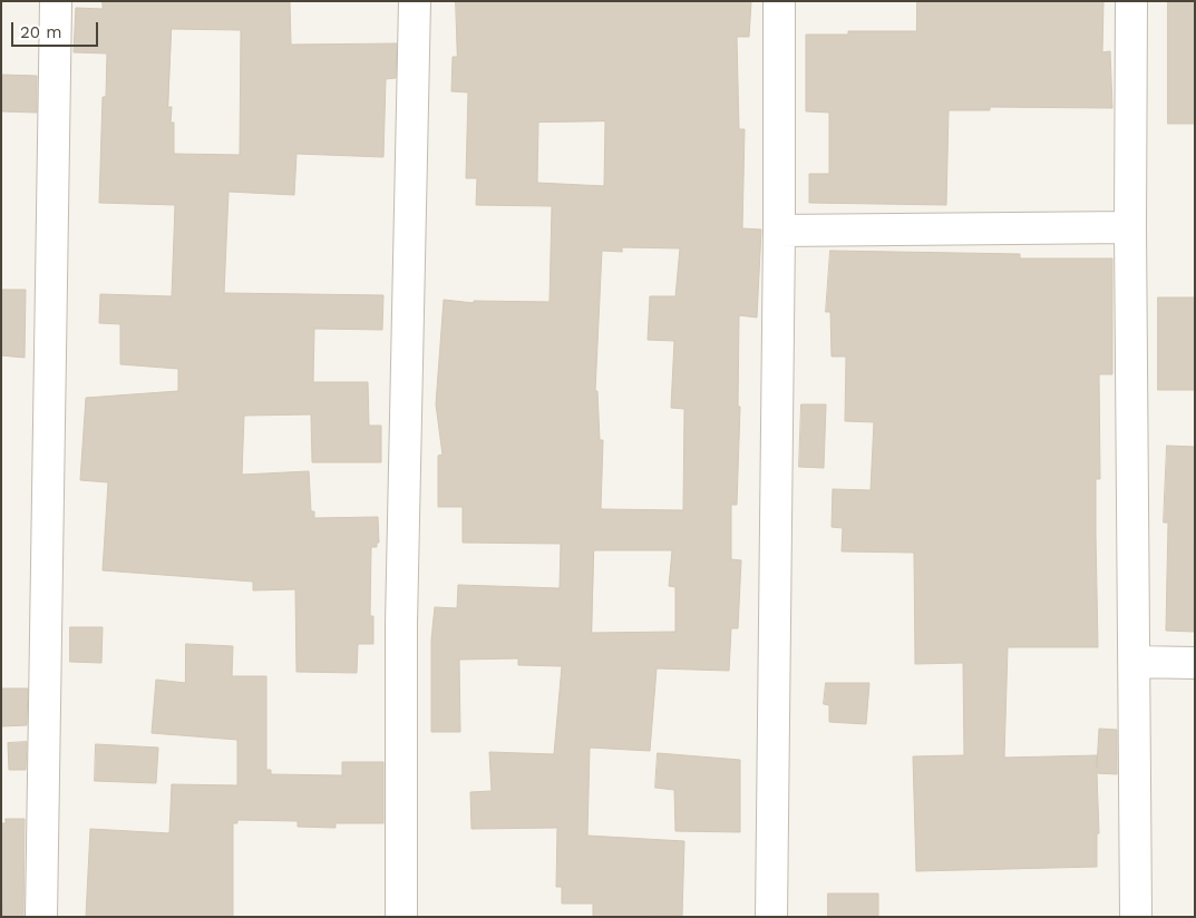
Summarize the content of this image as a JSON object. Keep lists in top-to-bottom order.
{
  "scale_bar": "20 m"
}
